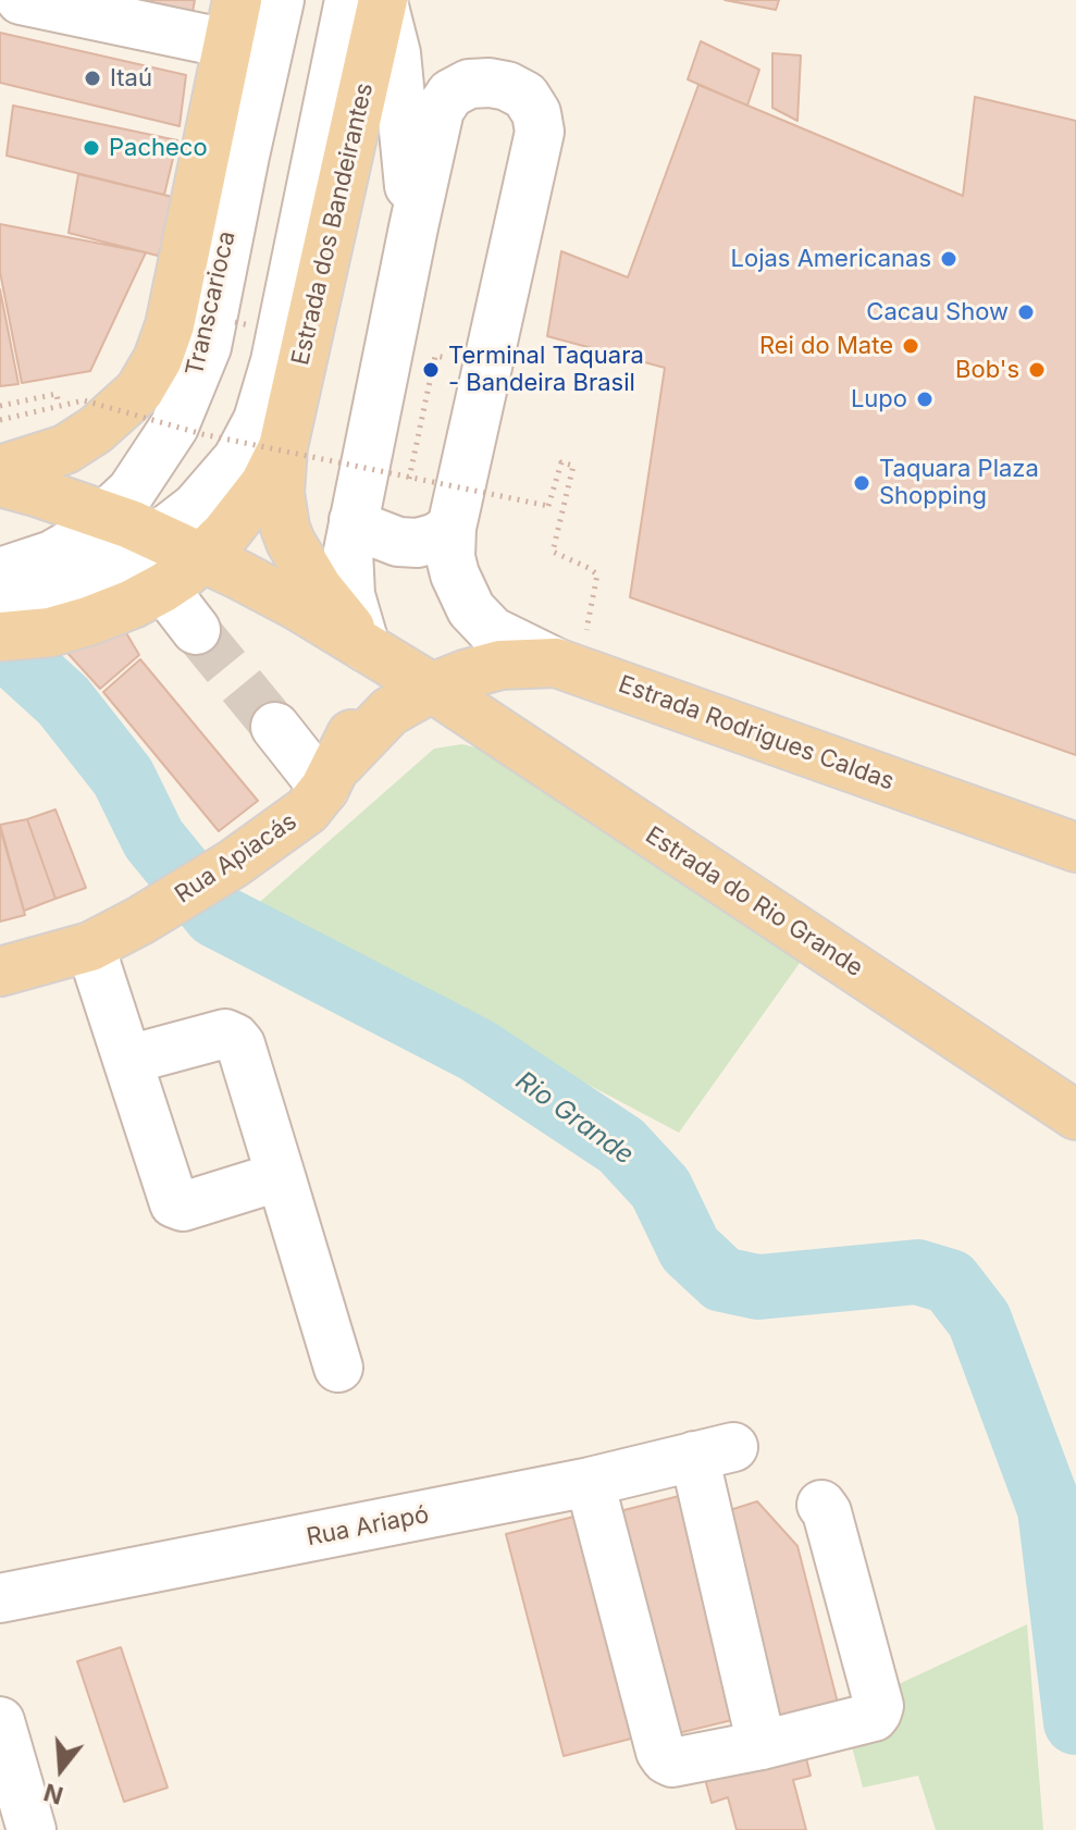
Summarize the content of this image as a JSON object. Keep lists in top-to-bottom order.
{
  "streets": {
    "main road": [
      "Estrada dos Bandeirantes",
      "Estrada Rodrigues Caldas",
      "Rua Apiacás",
      "Estrada do Rio Grande"
    ],
    "street": ["Transcarioca", "Rua Ariapó"]
  },
  "crossings": [
    ["Estrada Rodrigues Caldas", "Rua Apiacás"],
    ["Estrada Rodrigues Caldas", "Estrada do Rio Grande"]
  ],
  "water": ["Rio Grande"],
  "places": [
    "Itaú",
    "Pacheco",
    "Lojas Americanas",
    "Cacau Show",
    "Rei do Mate",
    "Terminal Taquara - Bandeira Brasil",
    "Bob's",
    "Lupo",
    "Taquara Plaza Shopping"
  ],
  "north": "bottom"
}
